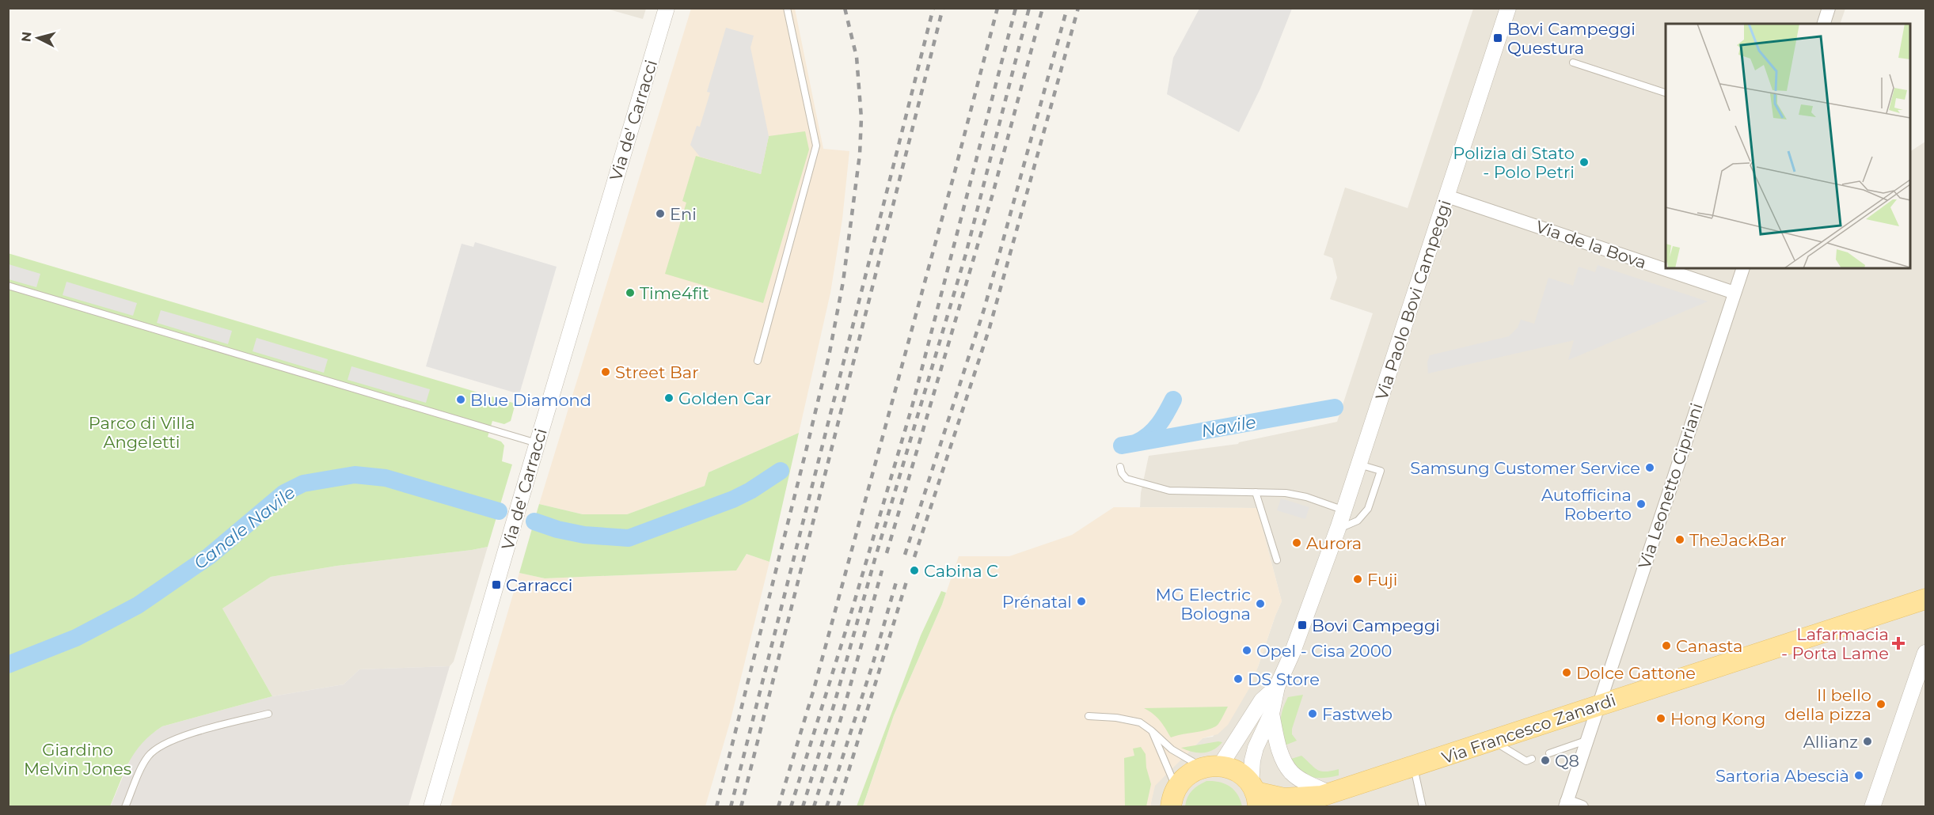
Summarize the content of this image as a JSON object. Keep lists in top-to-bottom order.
{
  "streets": {
    "main road": ["Via Francesco Zanardi"],
    "street": [
      "Via de' Carracci",
      "Via de la Bova",
      "Via Paolo Bovi Campeggi",
      "Via Leonetto Cipriani"
    ]
  },
  "crossings": [
    ["Via de la Bova", "Via Paolo Bovi Campeggi"],
    ["Via de la Bova", "Via Leonetto Cipriani"],
    ["Via Paolo Bovi Campeggi", "Via Francesco Zanardi"],
    ["Via Leonetto Cipriani", "Via Francesco Zanardi"]
  ],
  "water": ["Navile", "Canale Navile"],
  "parks": ["Parco di Villa Angeletti", "Giardino Melvin Jones"],
  "places": {
    "transit": ["Bovi Campeggi Questura", "Carracci", "Bovi Campeggi"],
    "other": [
      "Polizia di Stato - Polo Petri",
      "Eni",
      "Time4fit",
      "Street Bar",
      "Golden Car",
      "Blue Diamond",
      "Samsung Customer Service",
      "Autofficina Roberto",
      "TheJackBar",
      "Aurora",
      "Cabina C",
      "Fuji",
      "Prénatal",
      "MG Electric Bologna",
      "Canasta",
      "Opel - Cisa 2000",
      "Dolce Gattone",
      "DS Store",
      "Il bello della pizza",
      "Fastweb",
      "Hong Kong",
      "Allianz",
      "Q8",
      "Sartoria Abescià"
    ],
    "health": ["Lafarmacia - Porta Lame"]
  },
  "north": "left"
}
